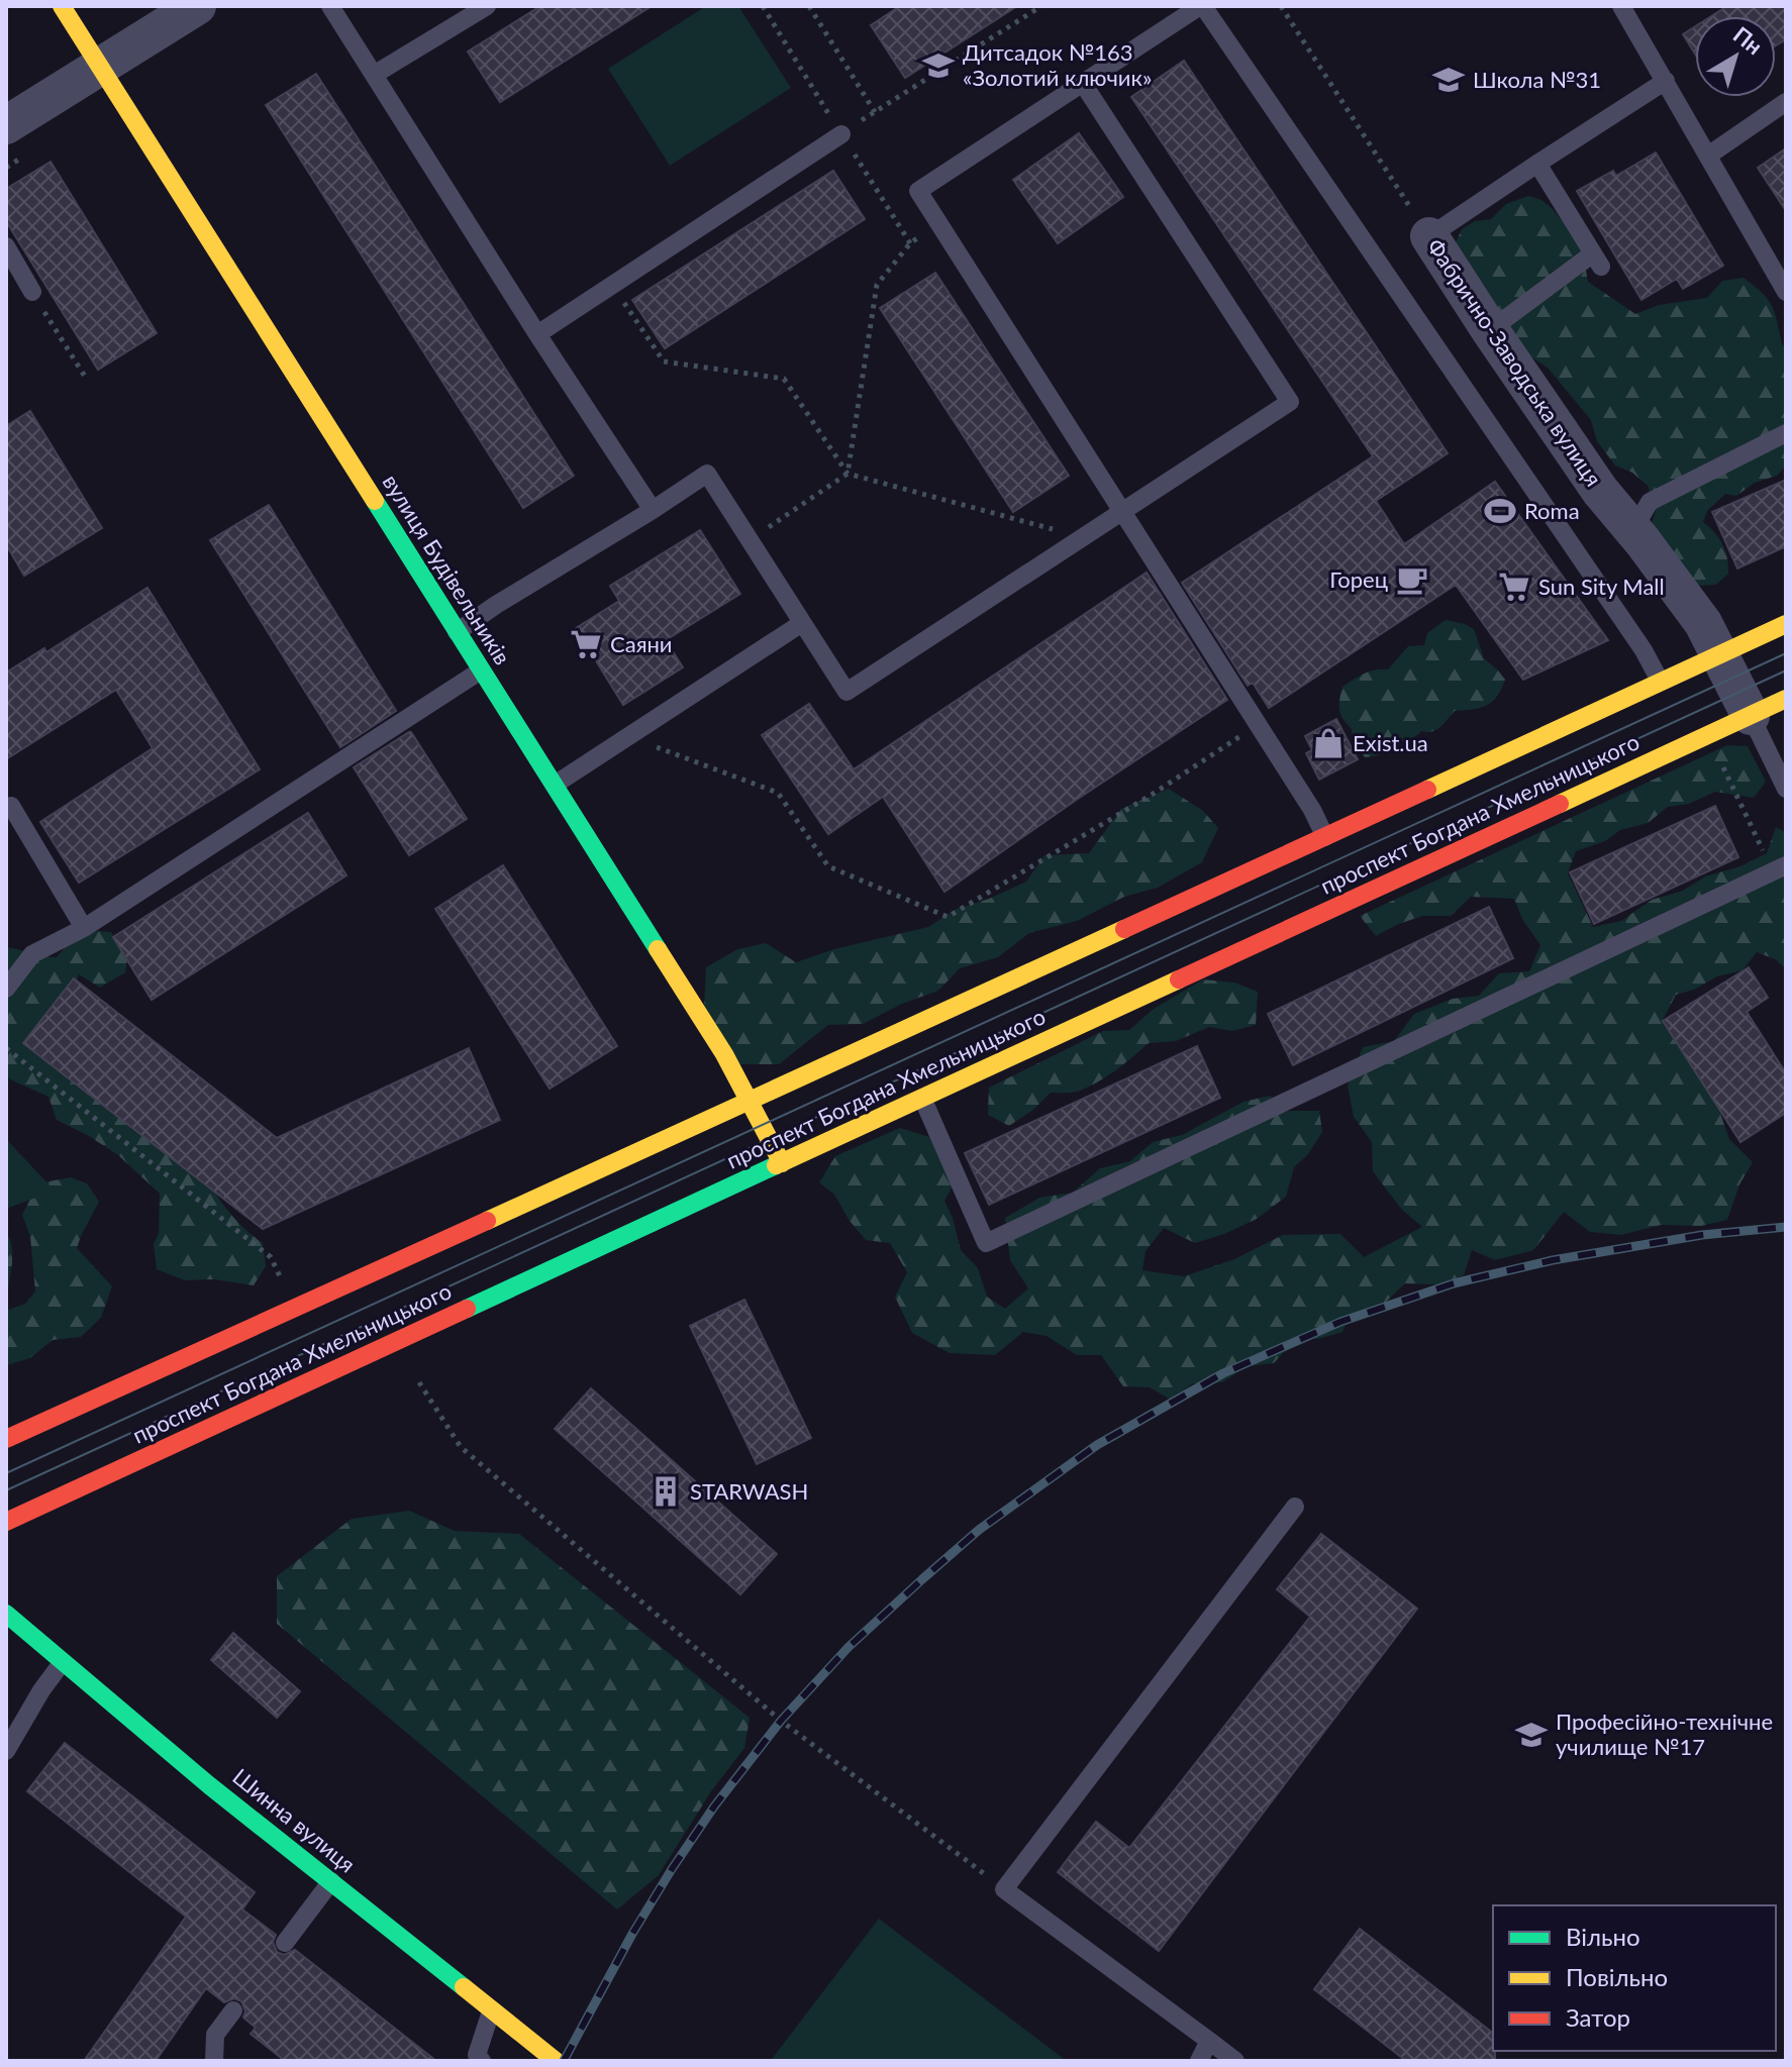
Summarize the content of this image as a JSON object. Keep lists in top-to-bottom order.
{
  "streets": {
    "main road": ["вулиця Будівельників", "проспект Богдана Хмельницького", "Шинна вулиця"],
    "street": ["Фабрично-Заводська вулиця"]
  },
  "crossings": [
    ["Фабрично-Заводська вулиця", "проспект Богдана Хмельницького"],
    ["вулиця Будівельників", "проспект Богдана Хмельницького"]
  ],
  "places": {
    "school or university": ["Дитсадок №163 «Золотий ключик»", "Школа №31", "Професійно-технічне училище №17"],
    "sports": ["Roma"],
    "cafe": ["Горец"],
    "supermarket": ["Sun Sity Mall", "Саяни"],
    "shop": ["Exist.ua"],
    "building": ["STARWASH"]
  },
  "legend": ["Вільно", "Повільно", "Затор"],
  "north": "top right"
}
